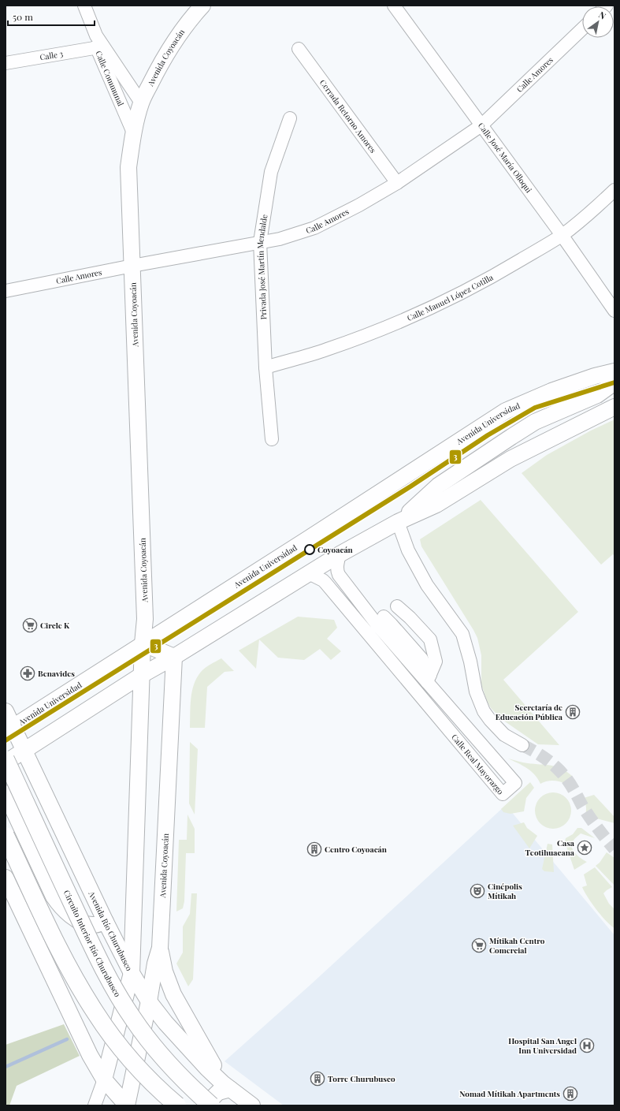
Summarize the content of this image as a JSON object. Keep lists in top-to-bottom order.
{
  "streets": {
    "highway": ["Circuito Interior Río Churubusco"],
    "main road": ["Avenida Coyoacán", "Avenida Universidad", "Avenida Río Churubusco"],
    "street": [
      "Calle 3",
      "Calle Amores",
      "Calle Communal",
      "Cerrada Retorno Amores",
      "Calle José María Olloqui",
      "Privada José Martín Mendalde",
      "Calle Manuel López Cotilla",
      "Calle Real Mayorazgo"
    ]
  },
  "crossings": [
    ["Calle 3", "Calle Communal"],
    ["Avenida Coyoacán", "Calle Amores"],
    ["Avenida Coyoacán", "Calle Communal"],
    ["Avenida Coyoacán", "Avenida Universidad"],
    ["Avenida Coyoacán", "Avenida Río Churubusco"],
    ["Calle Amores", "Cerrada Retorno Amores"],
    ["Calle Amores", "Calle José María Olloqui"],
    ["Calle Amores", "Privada José Martín Mendalde"],
    ["Calle José María Olloqui", "Calle Manuel López Cotilla"],
    ["Privada José Martín Mendalde", "Calle Manuel López Cotilla"],
    ["Avenida Universidad", "Avenida Río Churubusco"]
  ],
  "places": {
    "other": ["Coyoacán"],
    "supermarket": ["Circle K", "Mítikah Centro Comercial"],
    "pharmacy": ["Benavides"],
    "building": [
      "Secretaría de Educación Pública",
      "Centro Coyoacán",
      "Torre Churubusco",
      "Nomad Mítikah Apartments"
    ],
    "place": ["Casa Teotihuacana"],
    "theatre": ["Cinépolis Mítikah"],
    "hospital": ["Hospital San Angel Inn Universidad"]
  },
  "lines": ["metro line 3"],
  "scale_bar": "50 m",
  "north": "top right"
}
